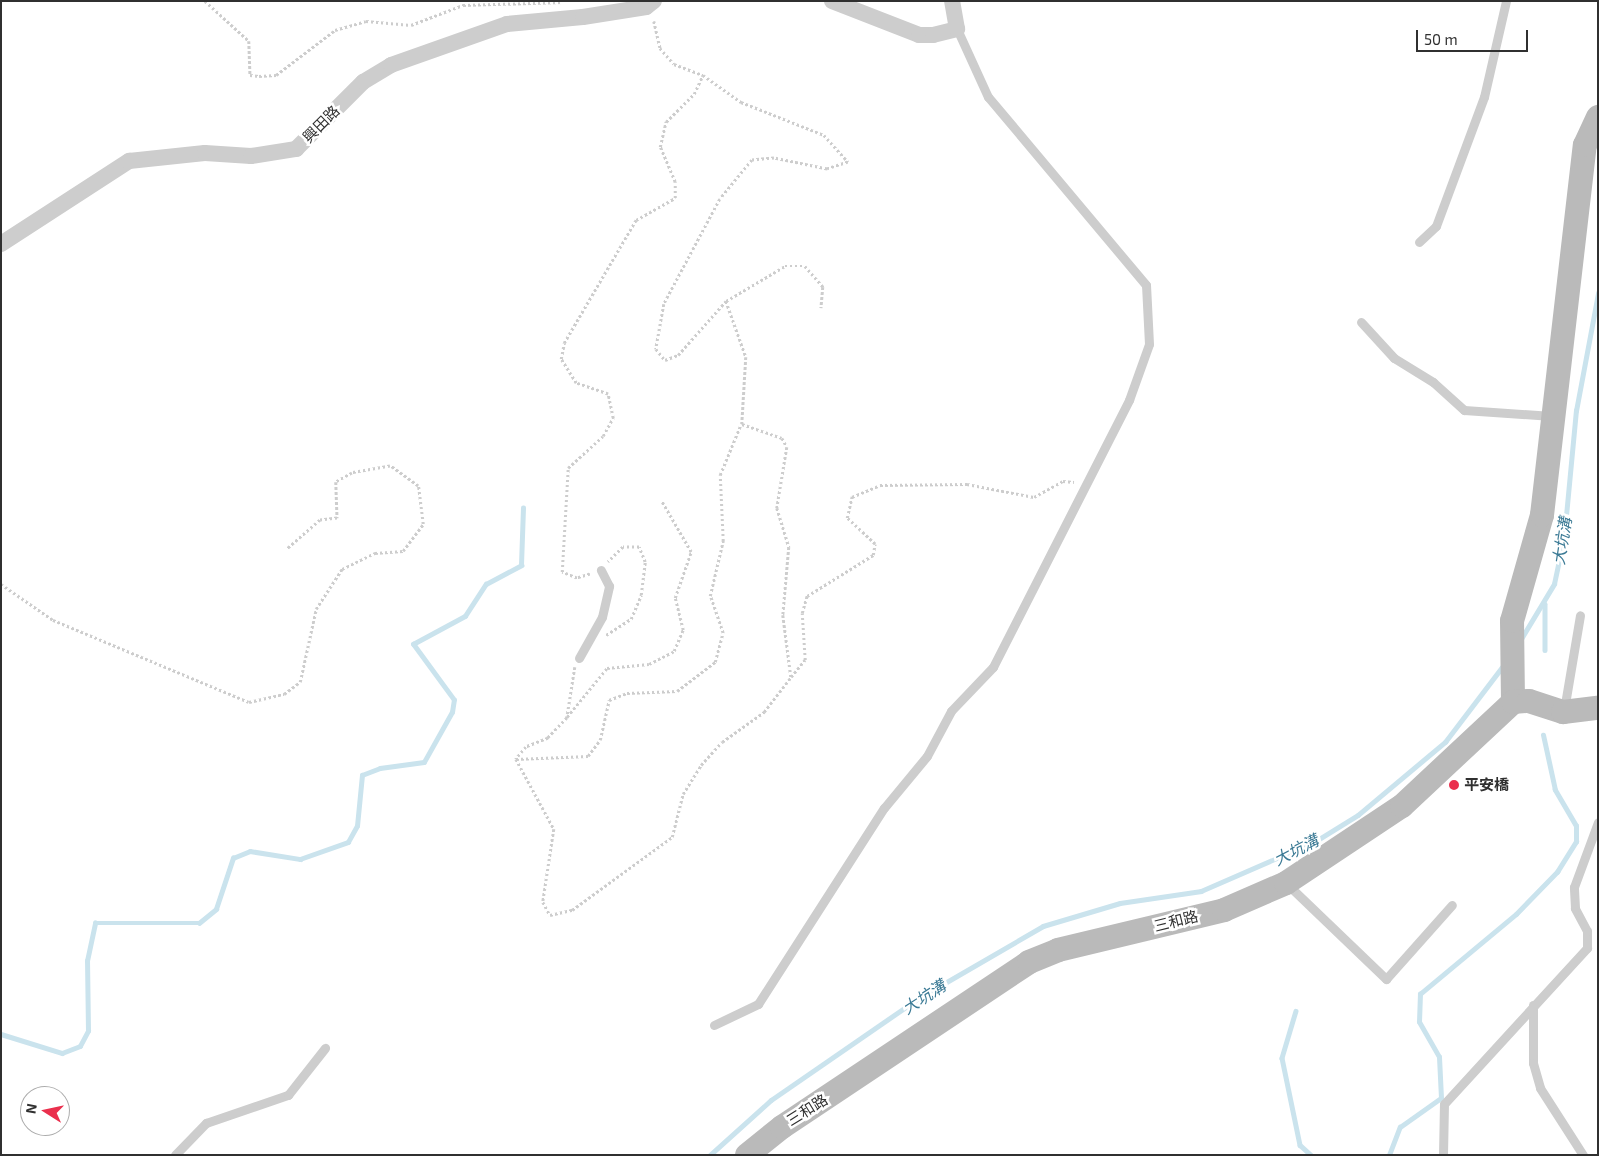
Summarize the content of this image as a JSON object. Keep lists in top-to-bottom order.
{
  "streets": {
    "main road": ["三和路"],
    "street": ["興田路"]
  },
  "water": ["大坑溝"],
  "places": ["平安橋"],
  "scale_bar": "50 m",
  "north": "left"
}
